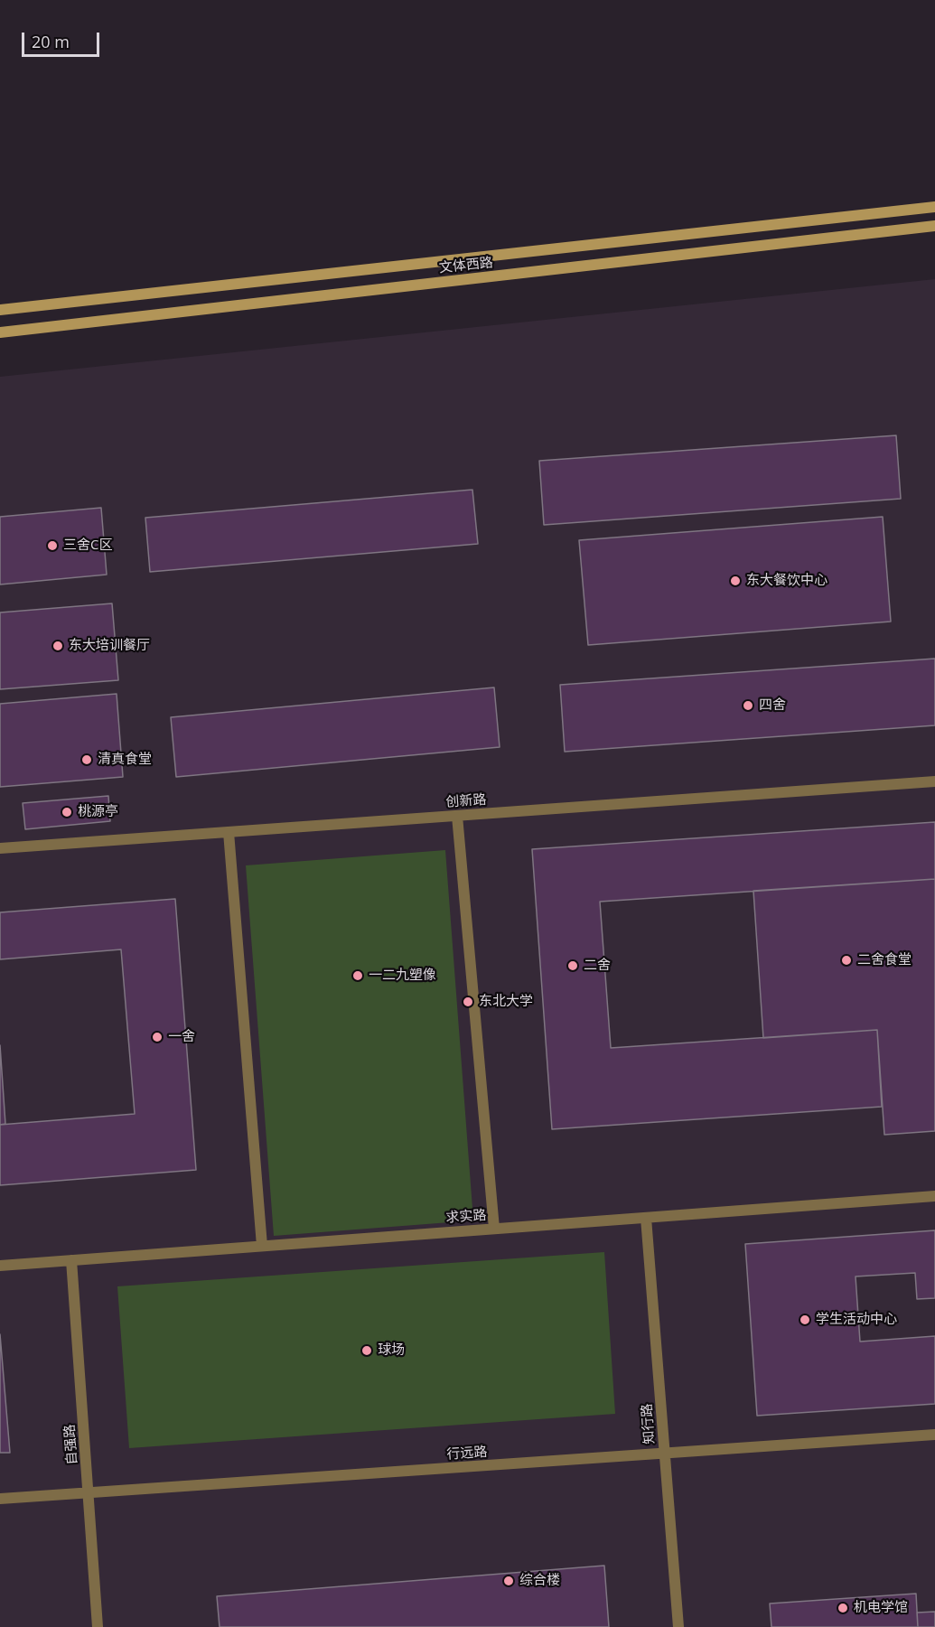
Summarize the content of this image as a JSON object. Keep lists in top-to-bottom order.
{
  "streets": {
    "street": [
      "文体西路",
      "创新路",
      "求实路",
      "知行路",
      "自强路",
      "行远路"
    ]
  },
  "crossings": [
    ["求实路", "知行路"],
    ["求实路", "自强路"],
    ["知行路", "行远路"],
    ["自强路", "行远路"]
  ],
  "places": [
    "三舍C区",
    "东大餐饮中心",
    "东大培训餐厅",
    "四舍",
    "清真食堂",
    "桃源亭",
    "二舍食堂",
    "二舍",
    "一二九塑像",
    "东北大学",
    "一舍",
    "学生活动中心",
    "球场",
    "综合楼",
    "机电学馆"
  ],
  "scale_bar": "20 m"
}
